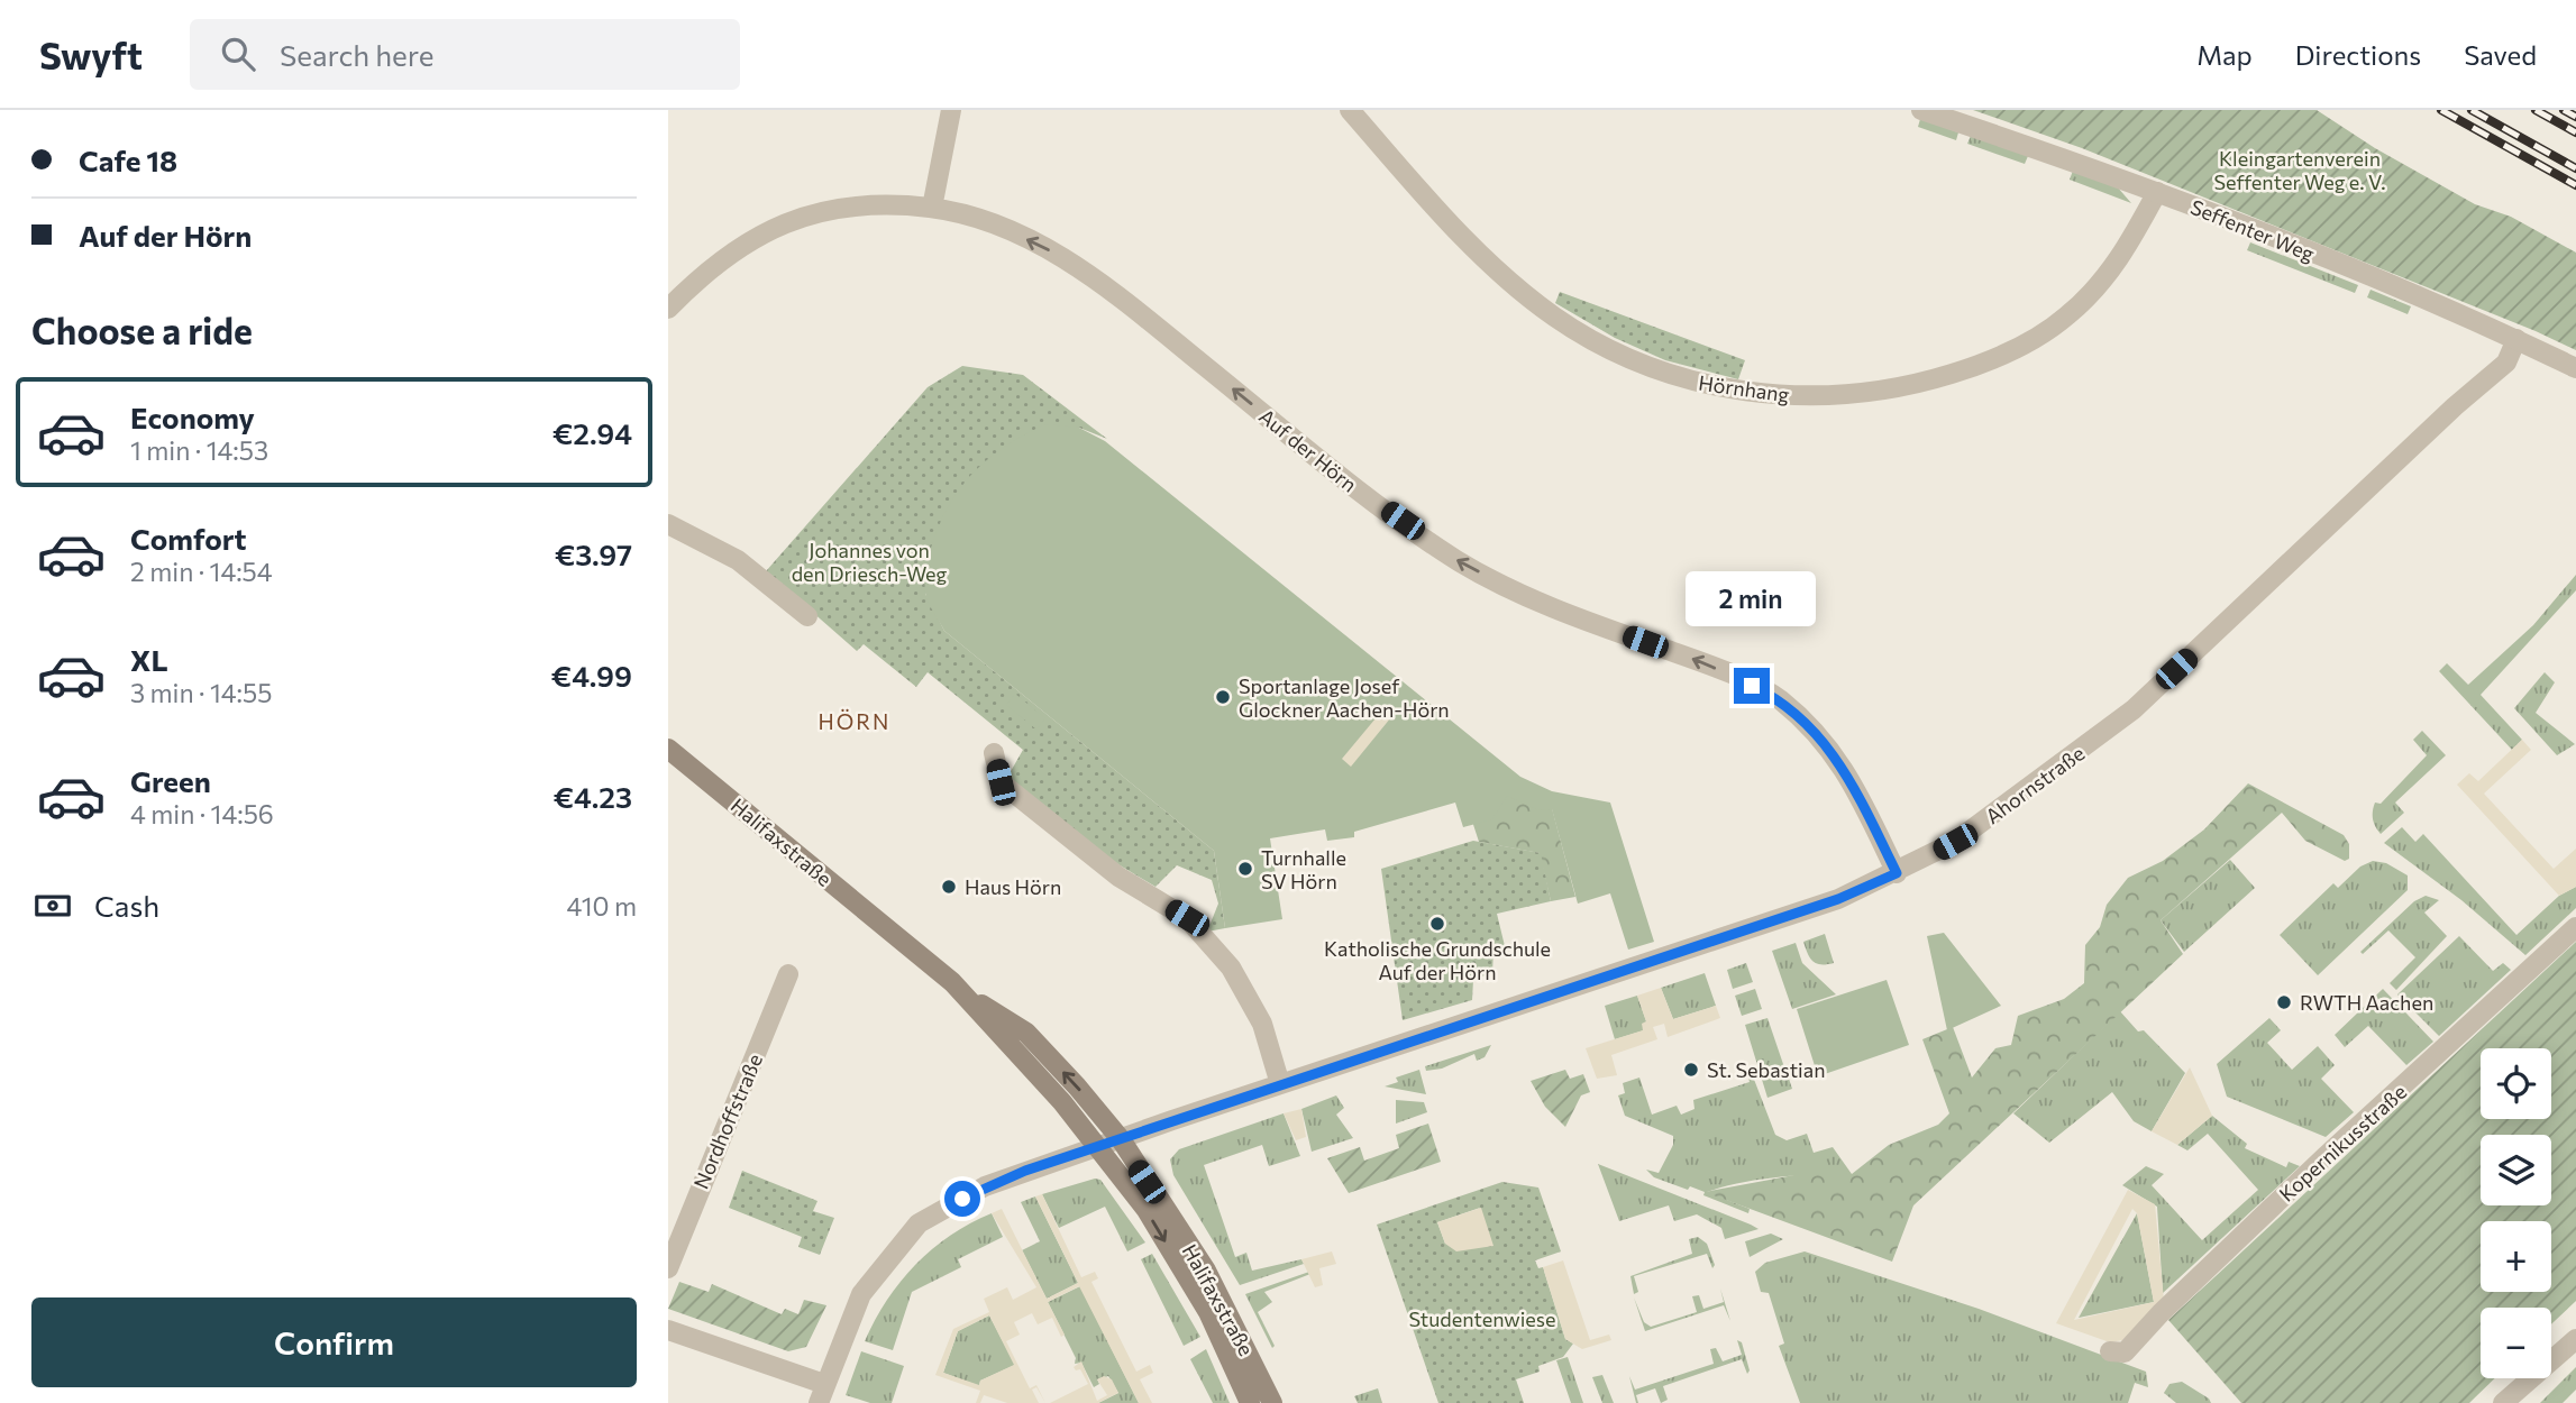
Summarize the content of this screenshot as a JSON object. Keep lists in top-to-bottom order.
{
  "streets": {
    "main road": ["Halifaxstraße"],
    "street": [
      "Seffenter Weg",
      "Hörnhang",
      "Auf der Hörn",
      "Ahornstraße",
      "Nordhoffstraße",
      "Kopernikusstraße"
    ]
  },
  "crossings": [
    ["Seffenter Weg", "Hörnhang"],
    ["Seffenter Weg", "Ahornstraße"],
    ["Auf der Hörn", "Ahornstraße"],
    ["Ahornstraße", "Halifaxstraße"]
  ],
  "one_way": ["Auf der Hörn"],
  "districts": ["HÖRN"],
  "parks": ["Kleingartenverein Seffenter Weg e. V.", "Johannes von den Driesch-Weg", "Studentenwiese"],
  "places": [
    "Sportanlage Josef Glockner Aachen-Hörn",
    "Turnhalle SV Hörn",
    "Haus Hörn",
    "Katholische Grundschule Auf der Hörn",
    "RWTH Aachen",
    "St. Sebastian"
  ],
  "page": {
    "header": "Swyft",
    "search": "Search here",
    "nav": ["Map", "Directions", "Saved"],
    "banner": ["Cafe 18", "Auf der Hörn"],
    "heading": "Choose a ride",
    "list": [
      {
        "name": "Economy",
        "note": "1 min · 14:53",
        "value": "€2.94"
      },
      {
        "name": "Comfort",
        "note": "2 min · 14:54",
        "value": "€3.97"
      },
      {
        "name": "XL",
        "note": "3 min · 14:55",
        "value": "€4.99"
      },
      {
        "name": "Green",
        "note": "4 min · 14:56",
        "value": "€4.23"
      }
    ],
    "bubble": "2 min",
    "pay": ["Cash", "410 m"],
    "map_buttons": ["+", "−"],
    "buttons": "Confirm"
  }
}
